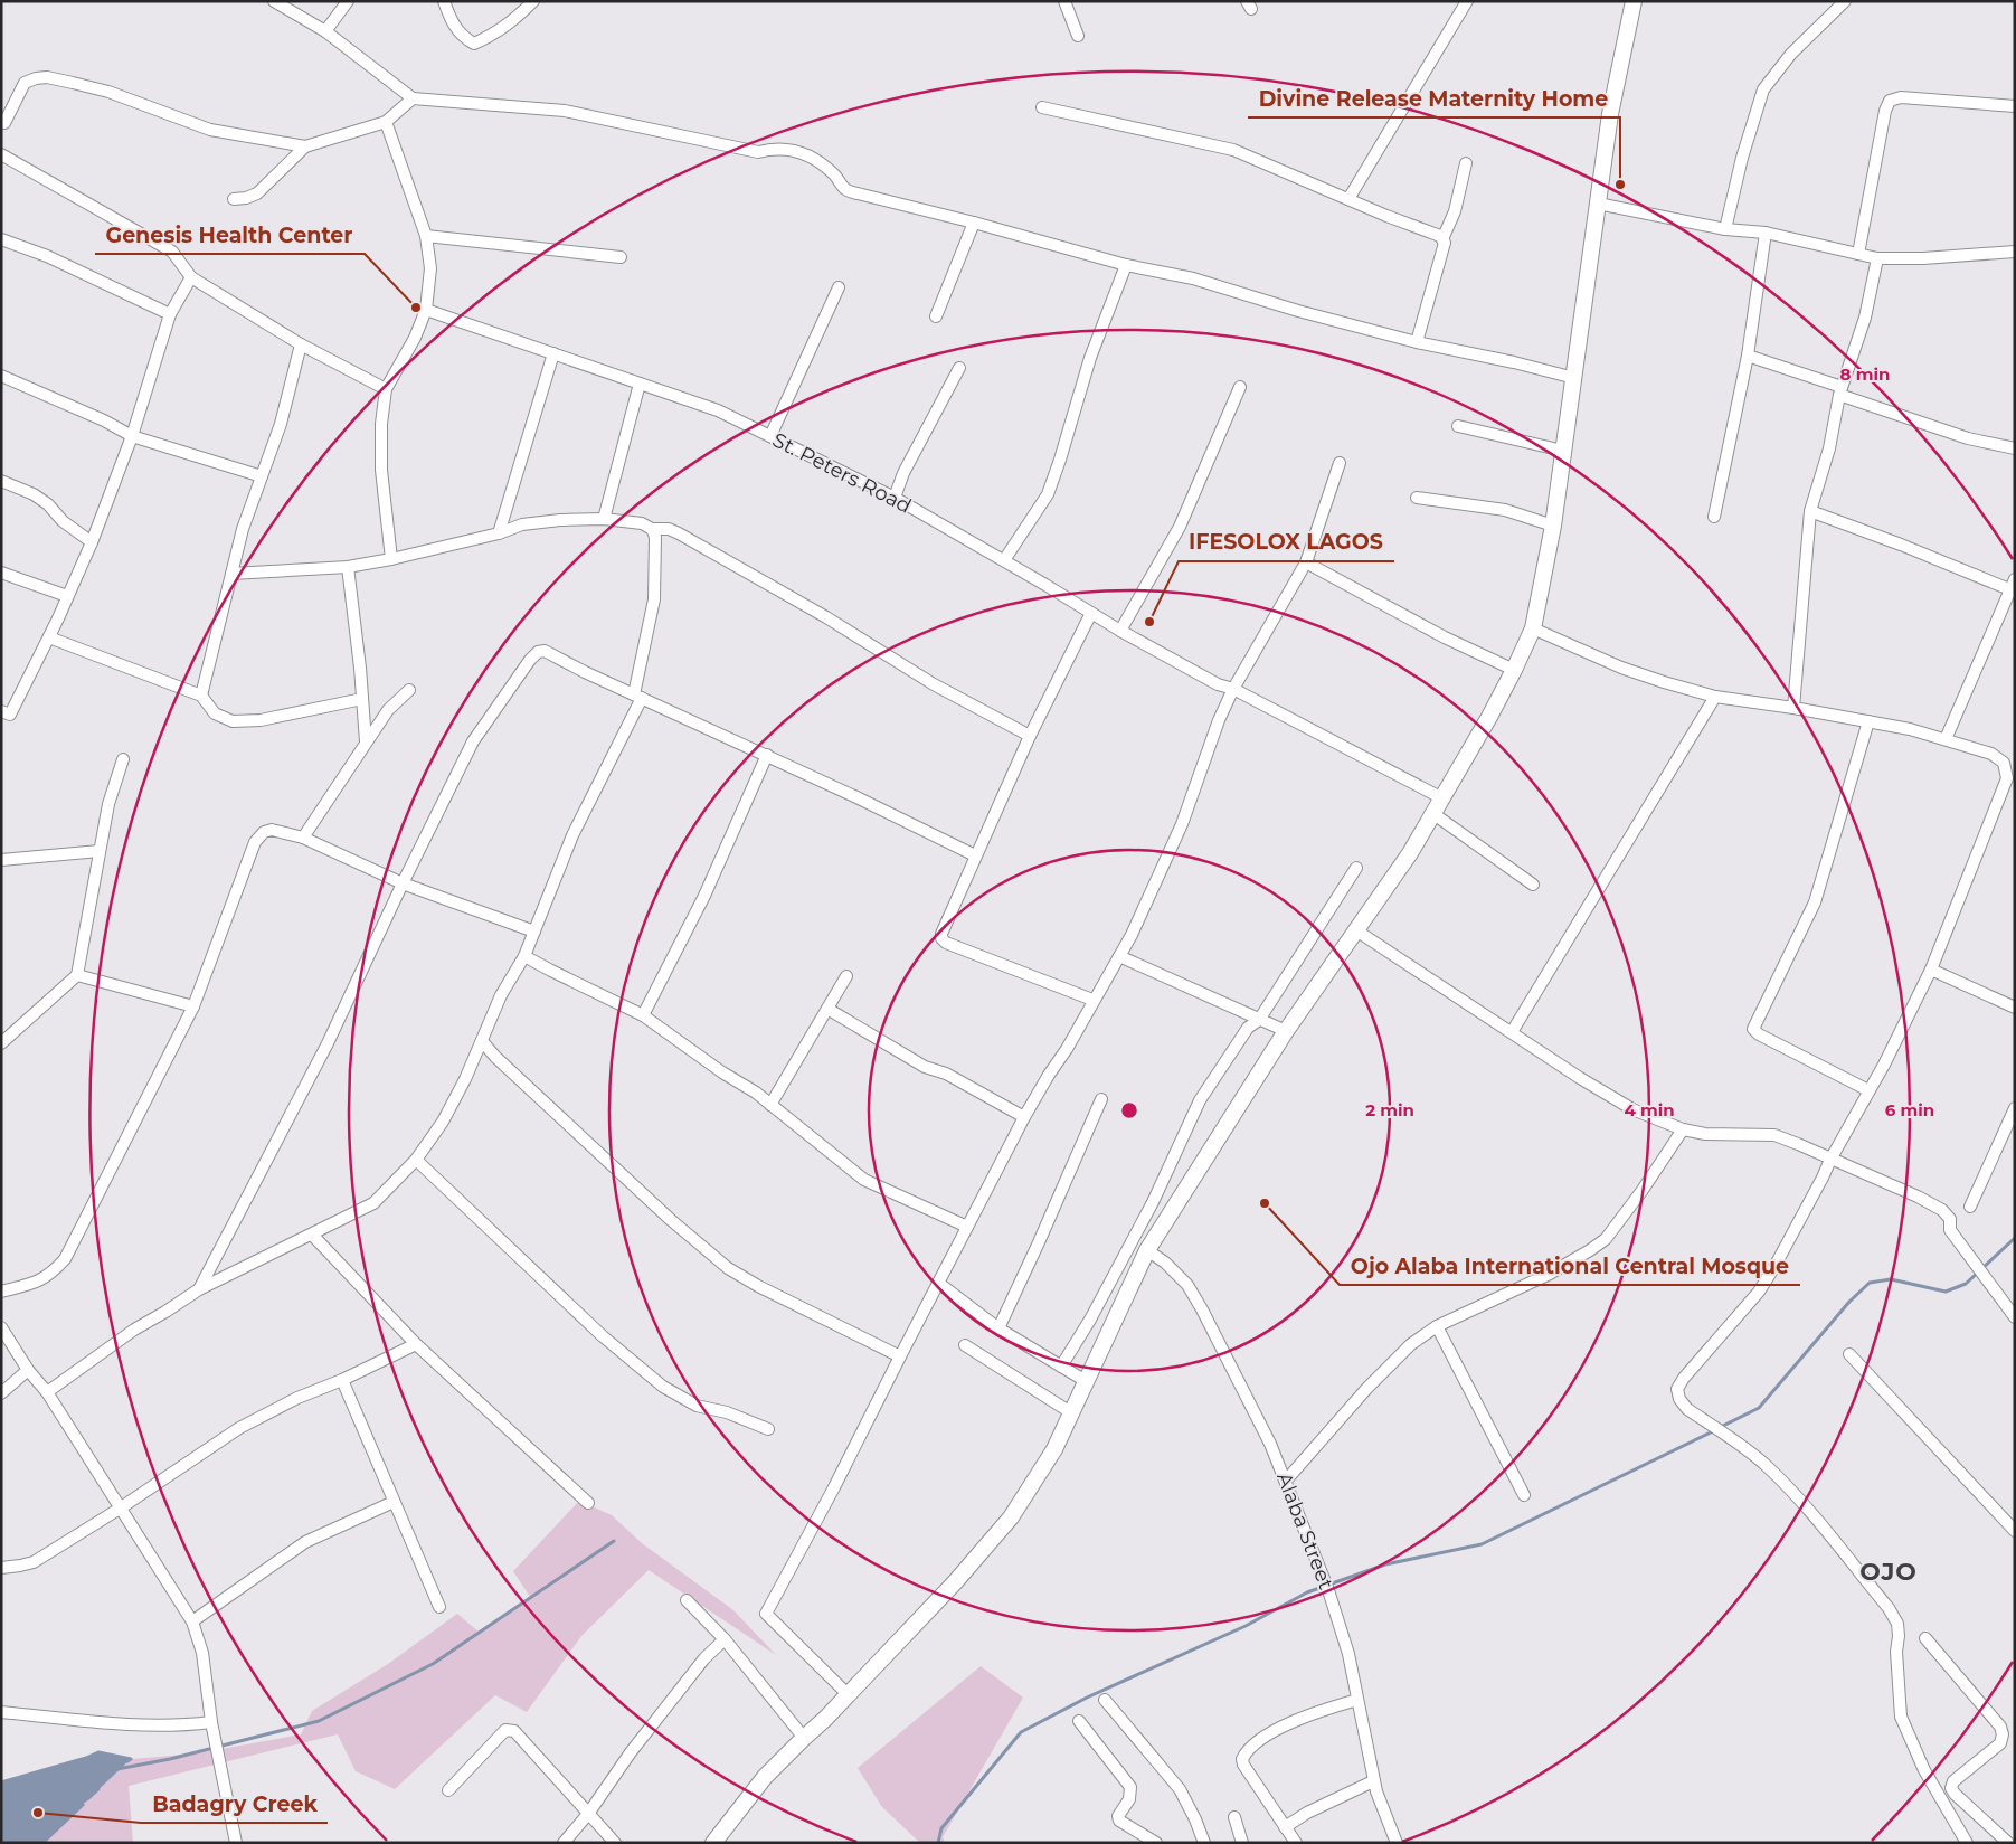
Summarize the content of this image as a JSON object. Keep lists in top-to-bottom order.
{
  "streets": {
    "street": ["St. Peters Road", "Alaba Street"]
  },
  "districts": ["OJO"],
  "places": [
    "Divine Release Maternity Home",
    "Genesis Health Center",
    "IFESOLOX LAGOS",
    "Ojo Alaba International Central Mosque",
    "Badagry Creek"
  ],
  "rings": [
    "8 min",
    "2 min",
    "4 min",
    "6 min"
  ]
}
